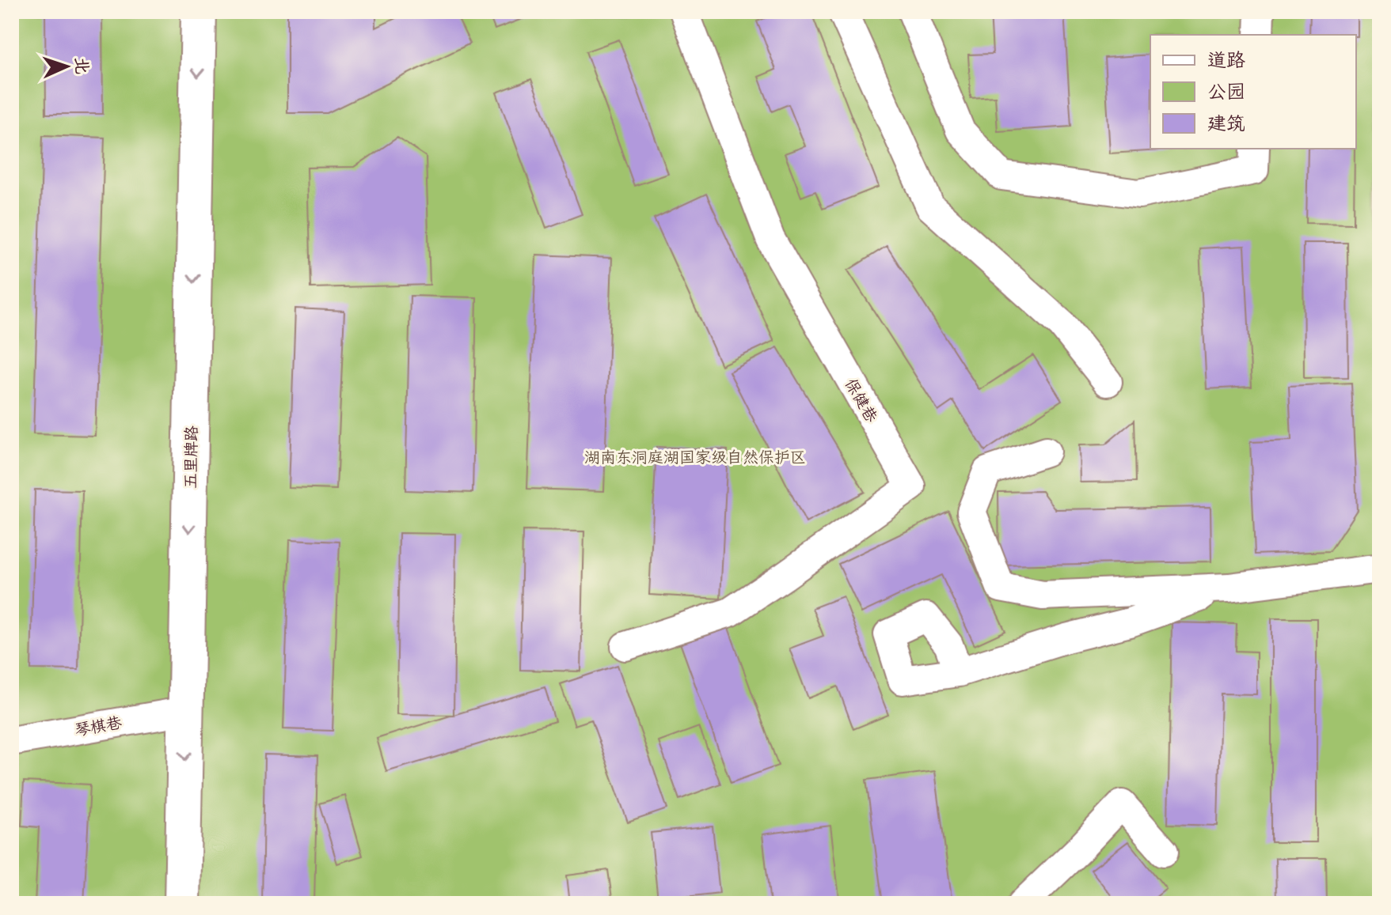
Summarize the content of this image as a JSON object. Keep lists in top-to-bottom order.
{
  "streets": {
    "main road": ["五里牌路"],
    "street": ["保健巷", "琴棋巷"]
  },
  "crossings": [
    ["五里牌路", "琴棋巷"]
  ],
  "parks": ["湖南东洞庭湖国家级自然保护区"],
  "legend": ["道路", "公园", "建筑"],
  "north": "right"
}
